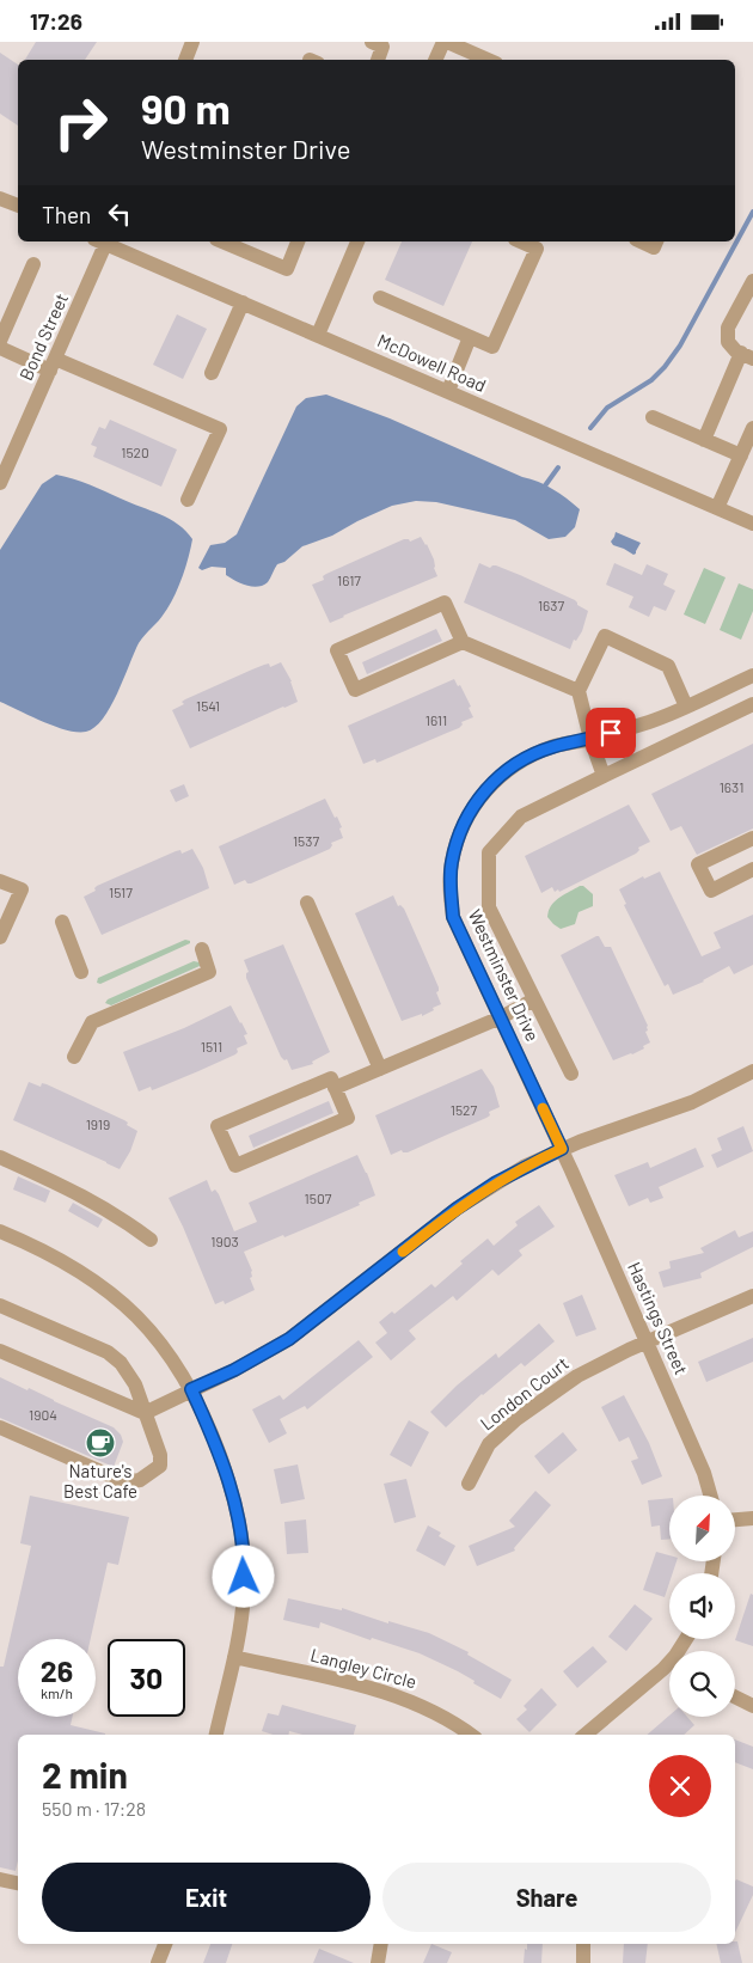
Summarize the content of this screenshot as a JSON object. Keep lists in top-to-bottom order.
{
  "streets": {
    "street": [
      "Bond Street",
      "McDowell Road",
      "Westminster Drive",
      "Hastings Street",
      "London Court",
      "Langley Circle"
    ]
  },
  "crossings": [
    ["Westminster Drive", "Hastings Street"],
    ["Hastings Street", "London Court"]
  ],
  "places": {
    "cafe": ["Nature's Best Cafe"]
  },
  "house_numbers": [
    "1520",
    "1617",
    "1637",
    "1541",
    "1611",
    "1631",
    "1537",
    "1517",
    "1511",
    "1527",
    "1919",
    "1507",
    "1903",
    "1904"
  ],
  "north": "top right",
  "page": {
    "status": "17:26",
    "turn": ["90 m", "Westminster Drive"],
    "then": "Then",
    "speed": "26 km/h",
    "limit": "30",
    "heading": ["2 min", "550 m · 17:28"],
    "buttons": ["Exit", "Share"]
  }
}
